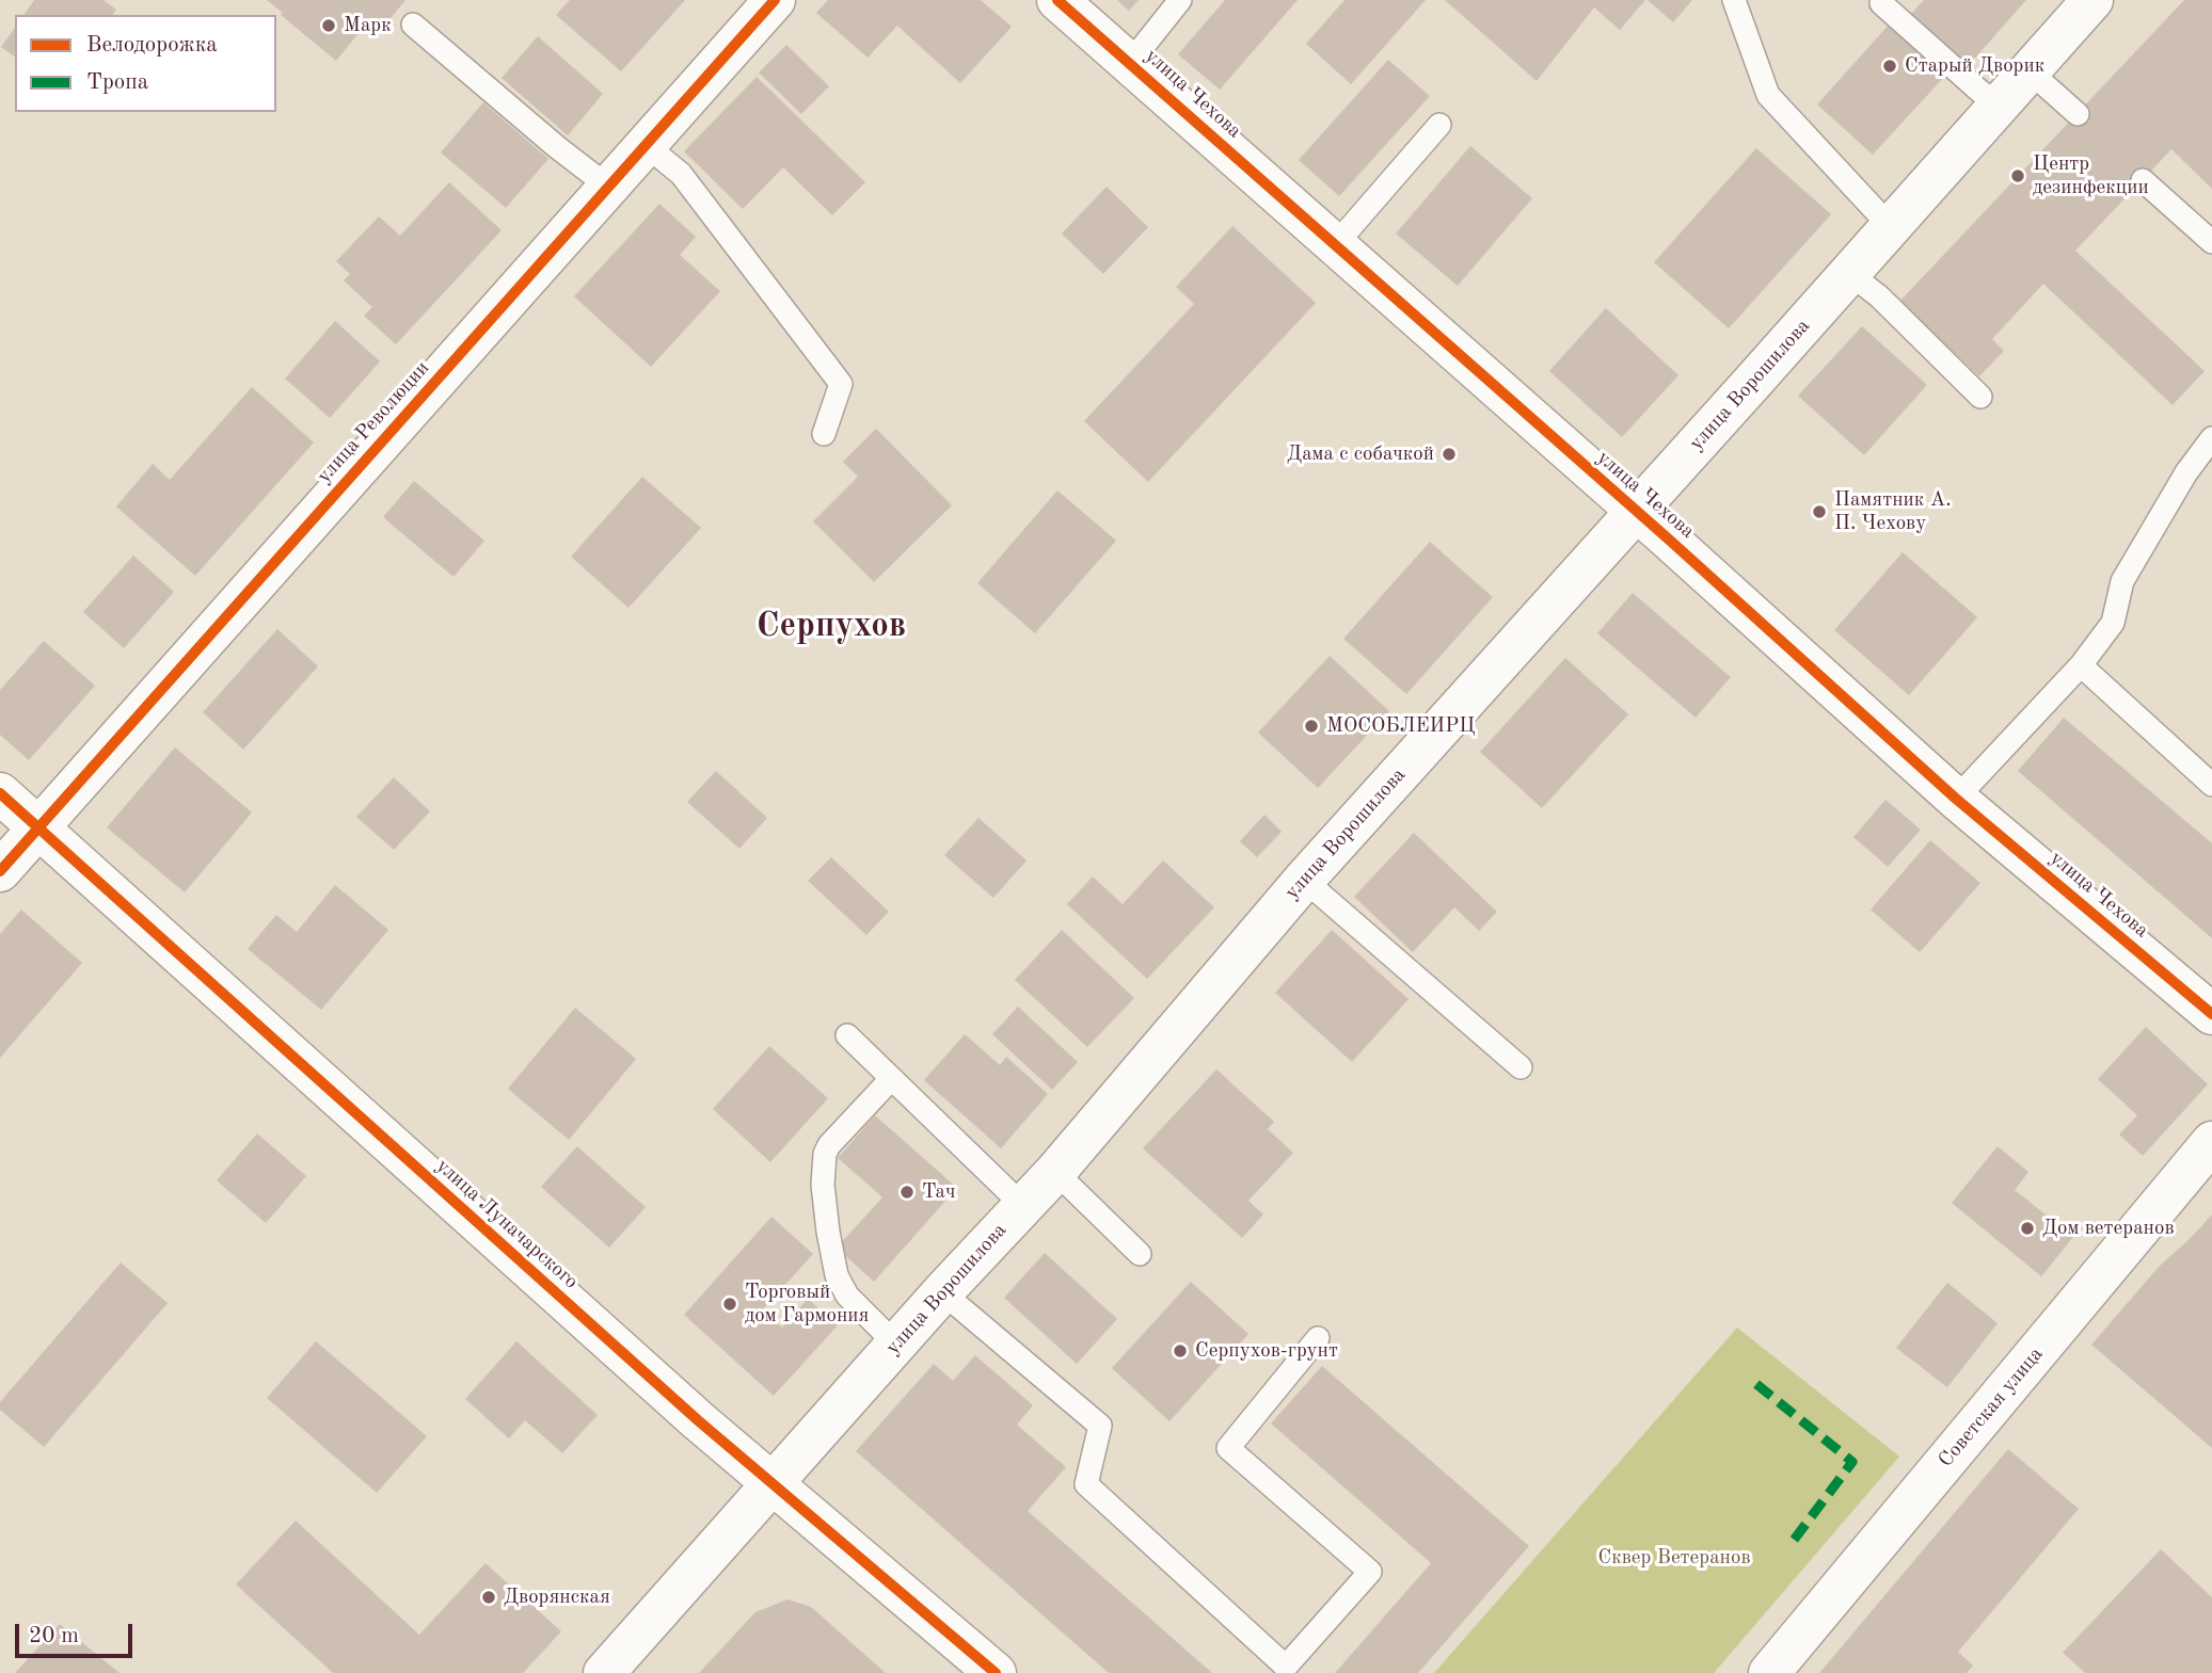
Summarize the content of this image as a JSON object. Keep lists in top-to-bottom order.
{
  "streets": {
    "street": [
      "улица Чехова",
      "улица Ворошилова",
      "улица Революции",
      "улица Луначарского",
      "Советская улица"
    ]
  },
  "crossings": [
    ["улица Чехова", "улица Ворошилова"],
    ["улица Ворошилова", "улица Луначарского"],
    ["улица Революции", "улица Луначарского"]
  ],
  "districts": ["Серпухов"],
  "parks": ["Сквер Ветеранов"],
  "places": [
    "Марк",
    "Старый Дворик",
    "Центр дезинфекции",
    "Дама с собачкой",
    "Памятник А. П. Чехову",
    "МОСОБЛЕИРЦ",
    "Тач",
    "Дом ветеранов",
    "Торговый дом Гармония",
    "Серпухов-грунт",
    "Дворянская"
  ],
  "legend": ["Велодорожка", "Тропа"],
  "scale_bar": "20 m"
}
